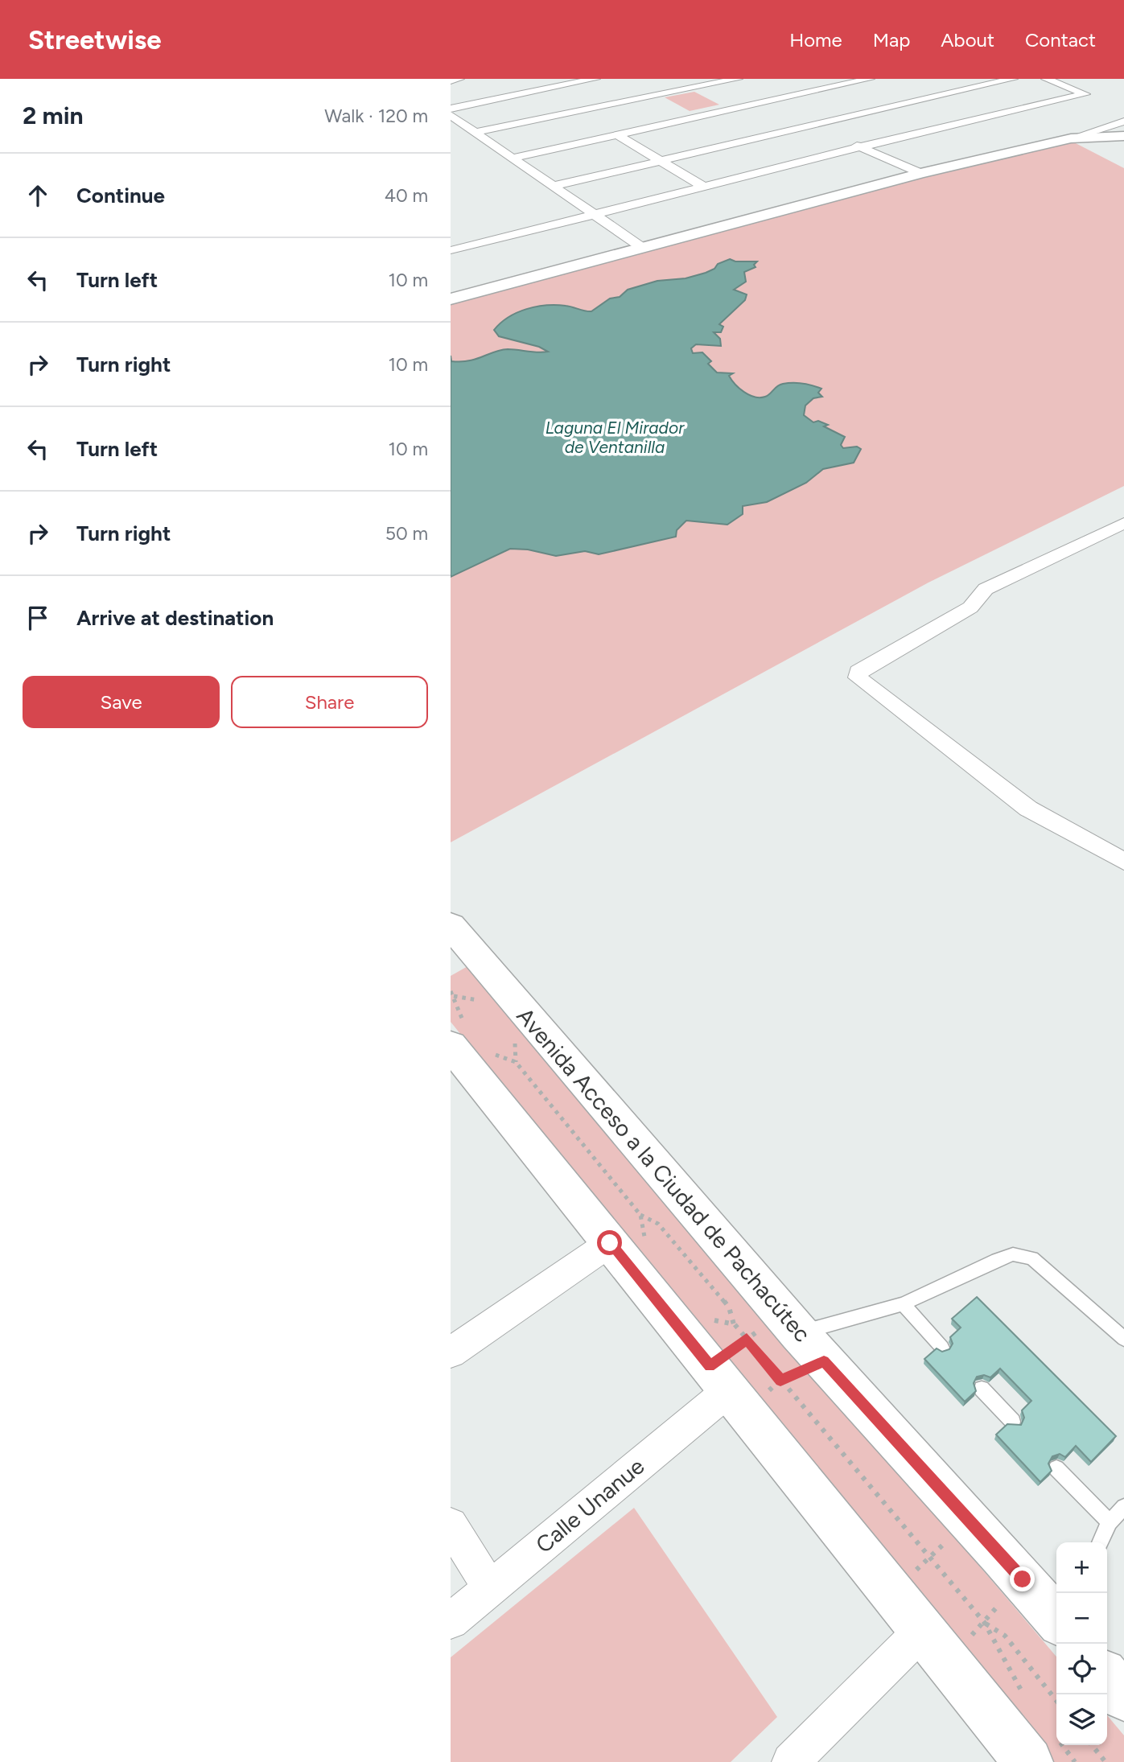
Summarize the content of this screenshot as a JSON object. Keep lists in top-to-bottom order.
{
  "streets": {
    "street": ["Avenida Acceso a la Ciudad de Pachacútec", "Calle Unanue"]
  },
  "water": ["Laguna El Mirador de Ventanilla"],
  "page": {
    "header": "Streetwise",
    "nav": [
      "Home",
      "Map",
      "About",
      "Contact"
    ],
    "heading": ["2 min", "Walk · 120 m"],
    "list": [
      ["Continue", "40 m"],
      ["Turn left", "10 m"],
      ["Turn right", "10 m"],
      ["Turn left", "10 m"],
      ["Turn right", "50 m"],
      "Arrive at destination"
    ],
    "buttons": ["Save", "Share"],
    "map_buttons": ["+", "−"]
  }
}
